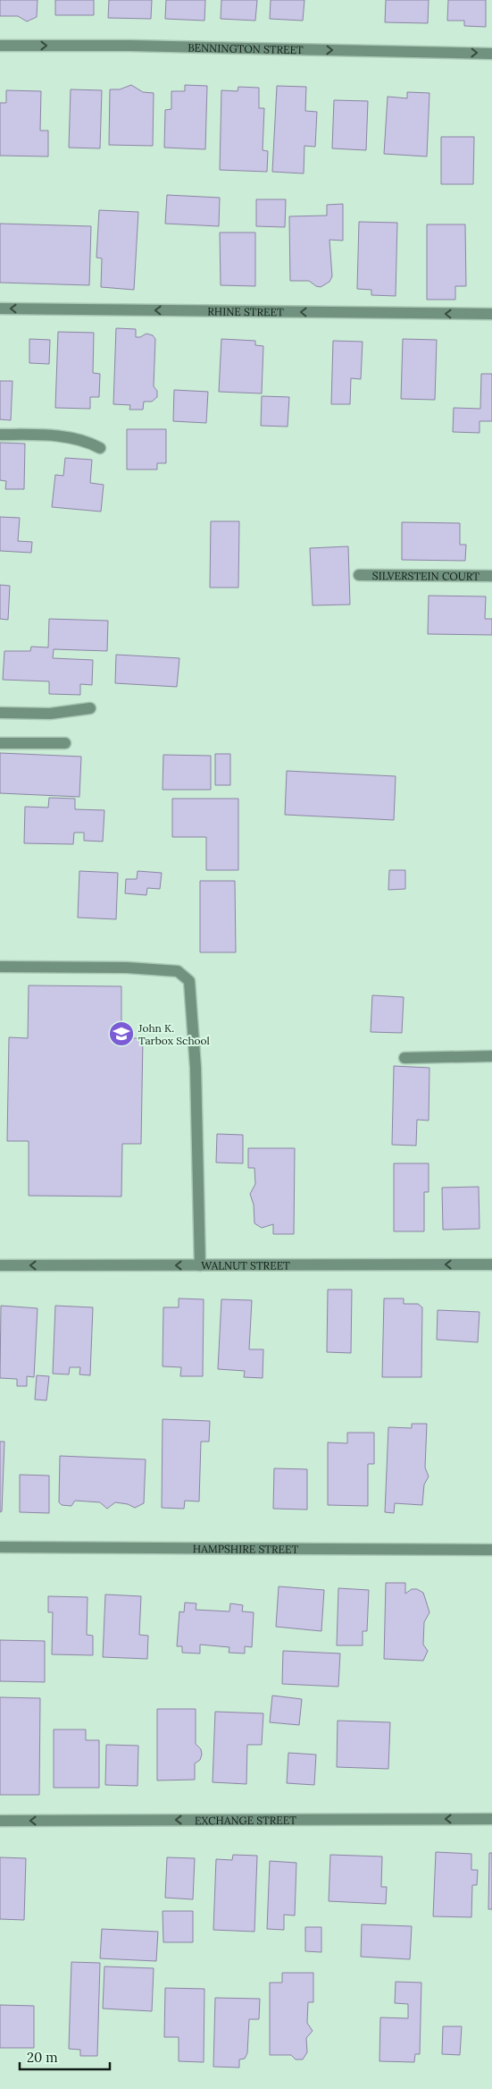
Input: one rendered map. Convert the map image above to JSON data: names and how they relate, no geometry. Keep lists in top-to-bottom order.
{
  "streets": {
    "street": [
      "BENNINGTON STREET",
      "RHINE STREET",
      "SILVERSTEIN COURT",
      "WALNUT STREET",
      "HAMPSHIRE STREET",
      "EXCHANGE STREET"
    ]
  },
  "one_way": [
    "BENNINGTON STREET",
    "RHINE STREET",
    "WALNUT STREET",
    "EXCHANGE STREET"
  ],
  "places": {
    "school or university": ["John K. Tarbox School"]
  },
  "scale_bar": "20 m"
}
